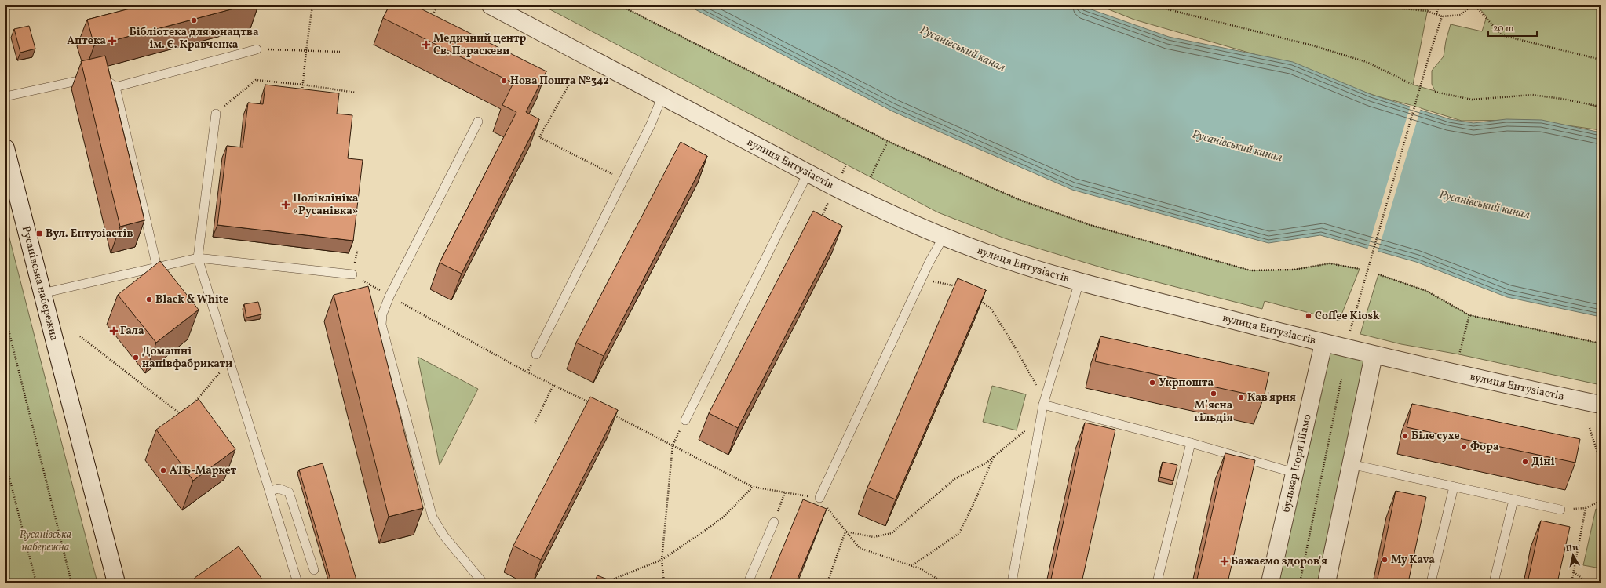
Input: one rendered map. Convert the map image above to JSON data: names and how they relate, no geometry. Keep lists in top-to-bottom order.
{
  "streets": {
    "street": ["вулиця Ентузіастів", "Русанівська набережна", "бульвар Ігоря Шамо"]
  },
  "crossings": [
    ["вулиця Ентузіастів", "бульвар Ігоря Шамо"]
  ],
  "water": ["Русанівський канал"],
  "parks": ["Русанівська набережна"],
  "places": {
    "other": [
      "Бібліотека для юнацтва ім. Є. Кравченка",
      "Нова Пошта №342",
      "Black & White",
      "Coffee Kiosk",
      "Домашні напівфабрикати",
      "Укрпошта",
      "М’ясна гільдія",
      "Кав'ярня",
      "Біле сухе",
      "Фора",
      "Діні",
      "АТБ-Маркет",
      "My Kava"
    ],
    "health": [
      "Аптека",
      "Медичний центр Св. Параскеви",
      "Поліклініка «Русанівка»",
      "Гала",
      "Бажаємо здоров'я"
    ],
    "transit": ["Вул. Ентузіастів"]
  },
  "scale_bar": "20 m",
  "north": "top"
}
